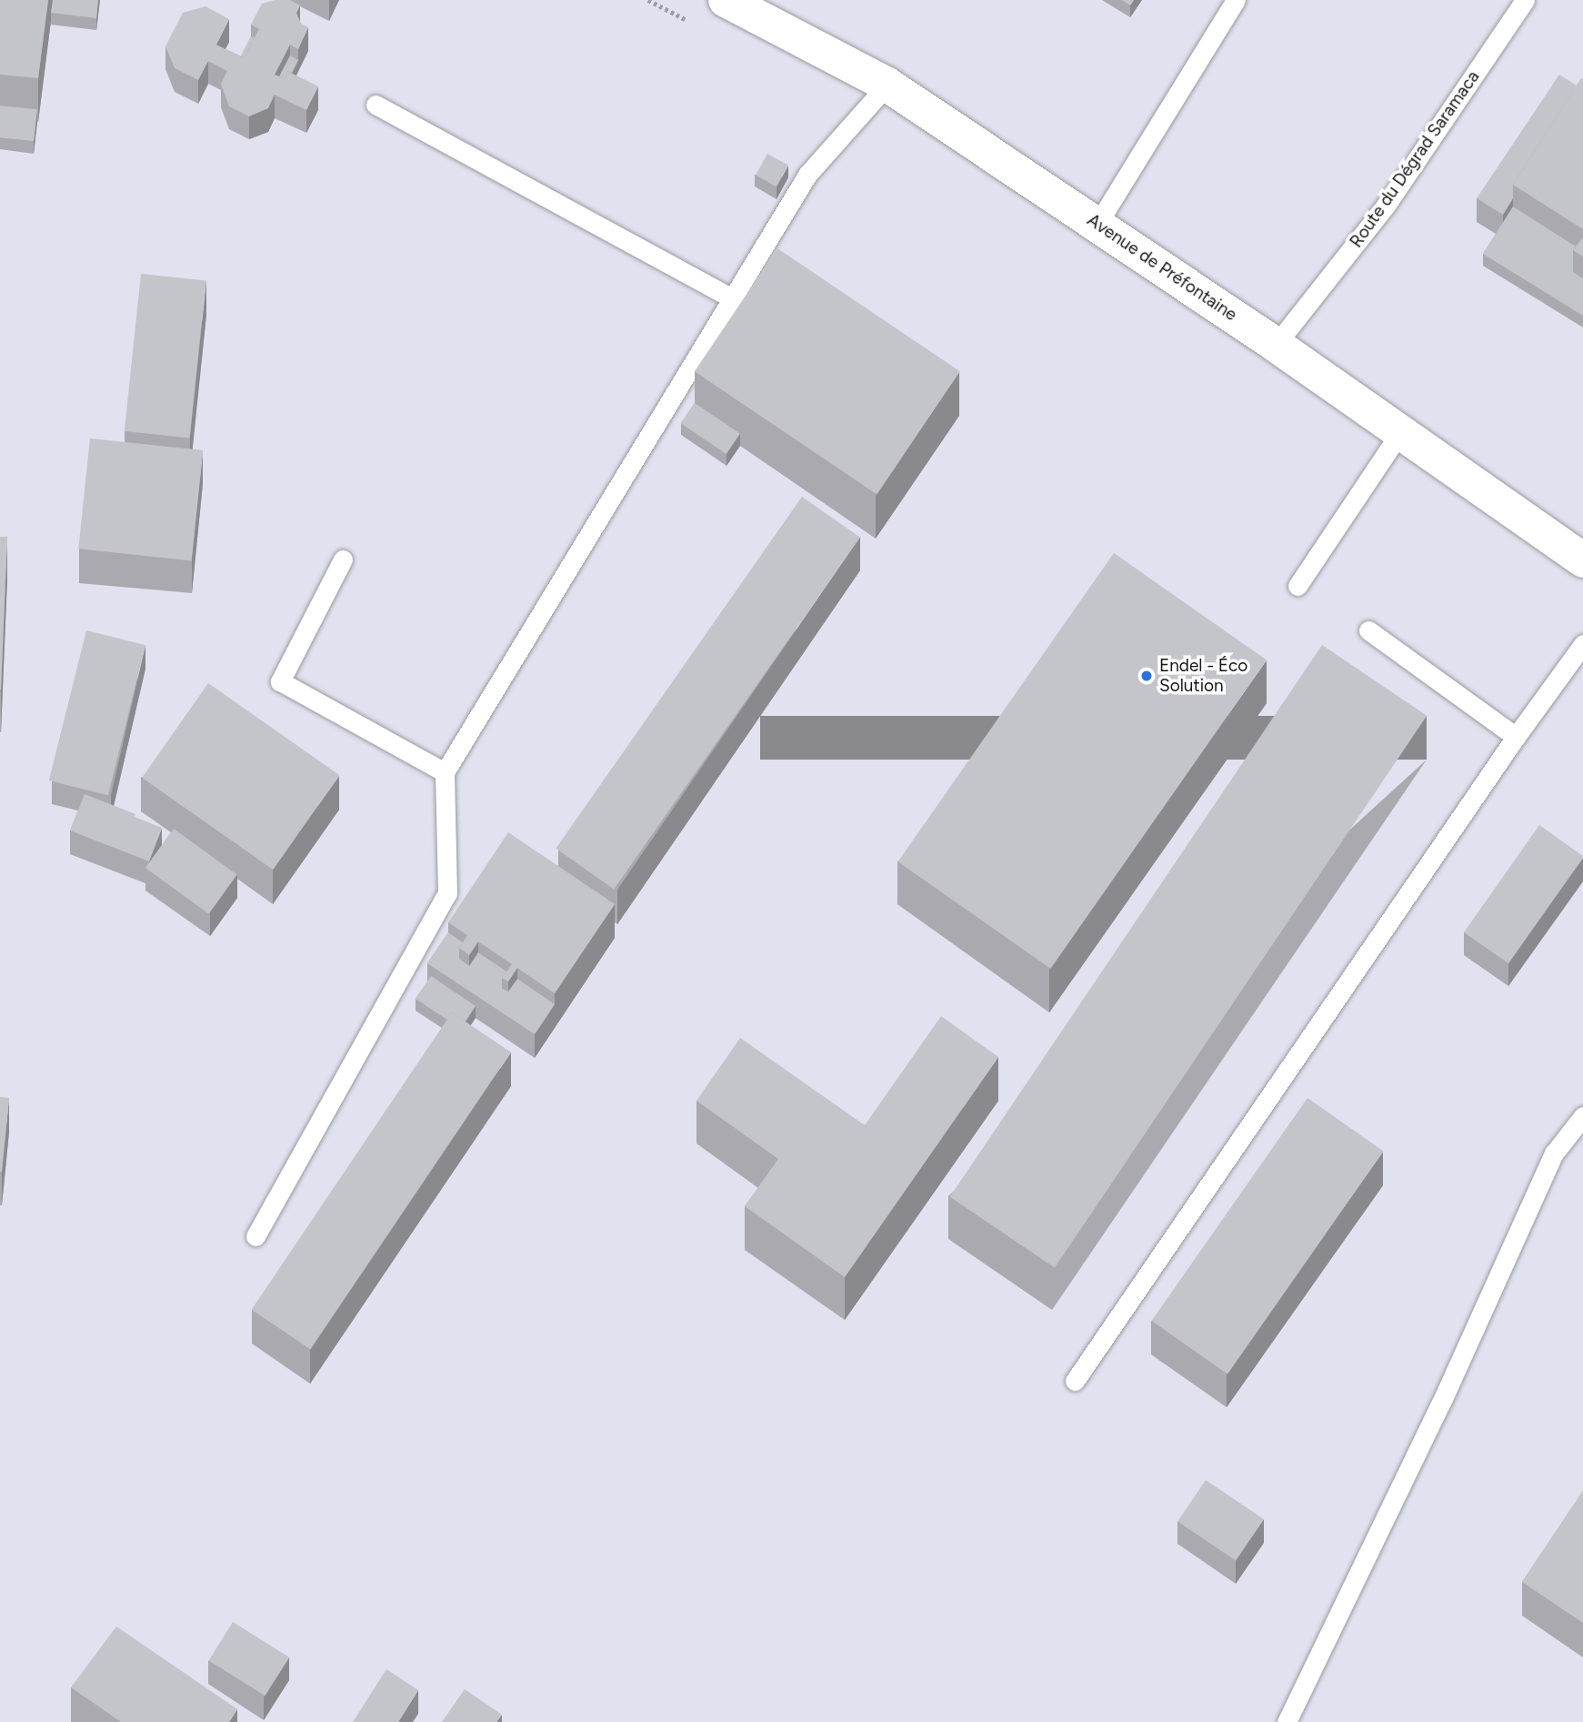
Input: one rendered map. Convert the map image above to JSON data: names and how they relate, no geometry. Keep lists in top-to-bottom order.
{
  "streets": {
    "main road": ["Avenue de Préfontaine"],
    "lane": ["Route du Dégrad Saramaca"]
  },
  "crossings": [
    ["Route du Dégrad Saramaca", "Avenue de Préfontaine"]
  ],
  "places": ["Endel - Éco Solution"]
}
